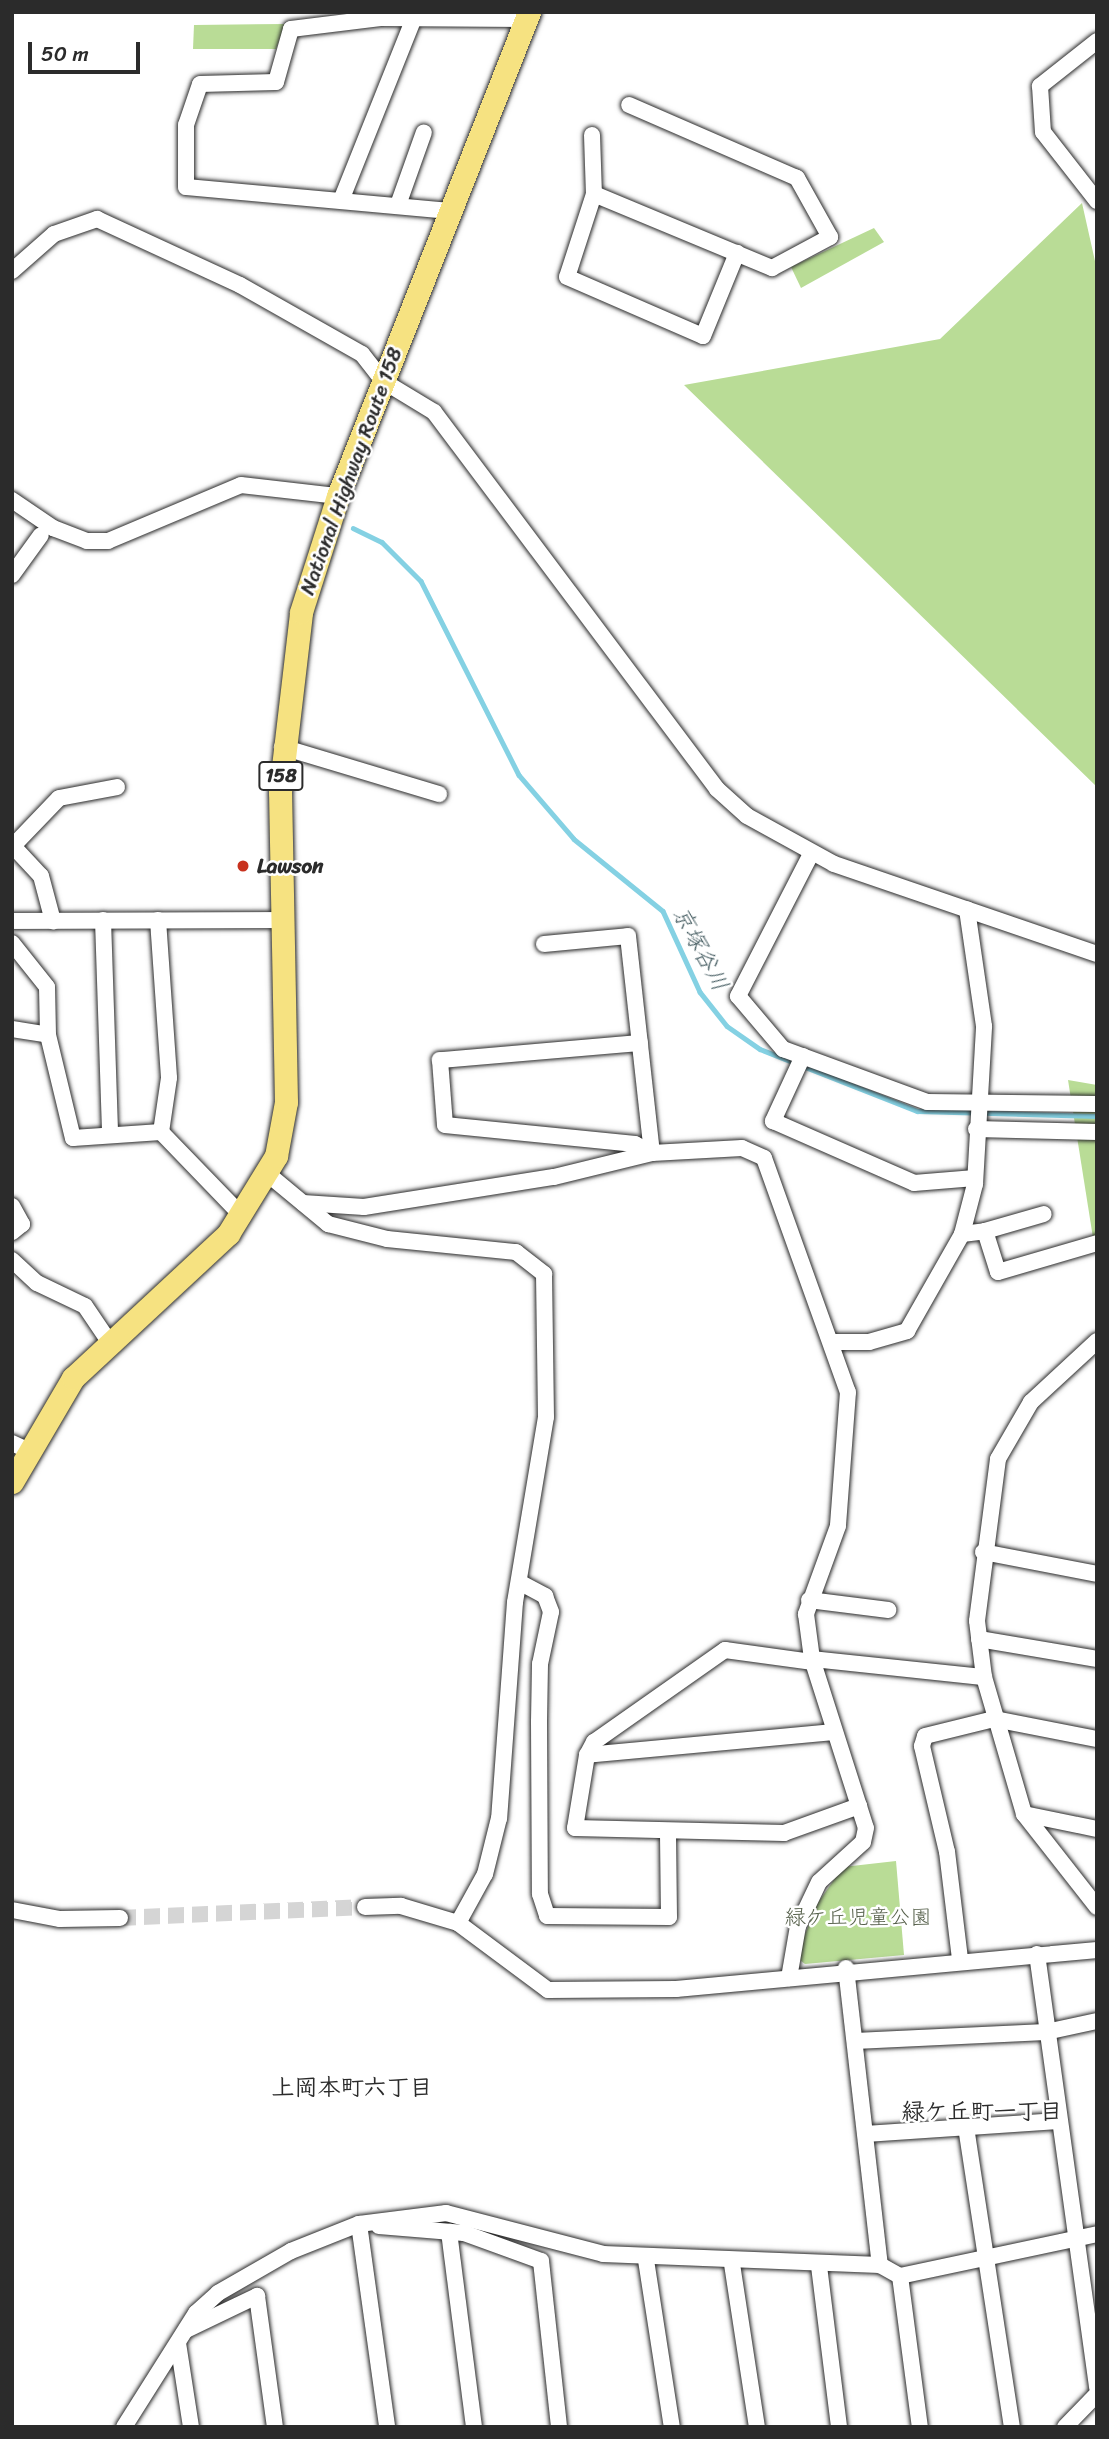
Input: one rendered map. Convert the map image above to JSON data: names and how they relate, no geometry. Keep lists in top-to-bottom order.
{
  "streets": {
    "highway": ["National Highway Route 158", "158"]
  },
  "districts": ["上岡本町六丁目", "緑ケ丘町一丁目"],
  "water": ["京塚谷川"],
  "parks": ["緑ケ丘児童公園"],
  "places": ["Lawson"],
  "scale_bar": "50 m"
}
